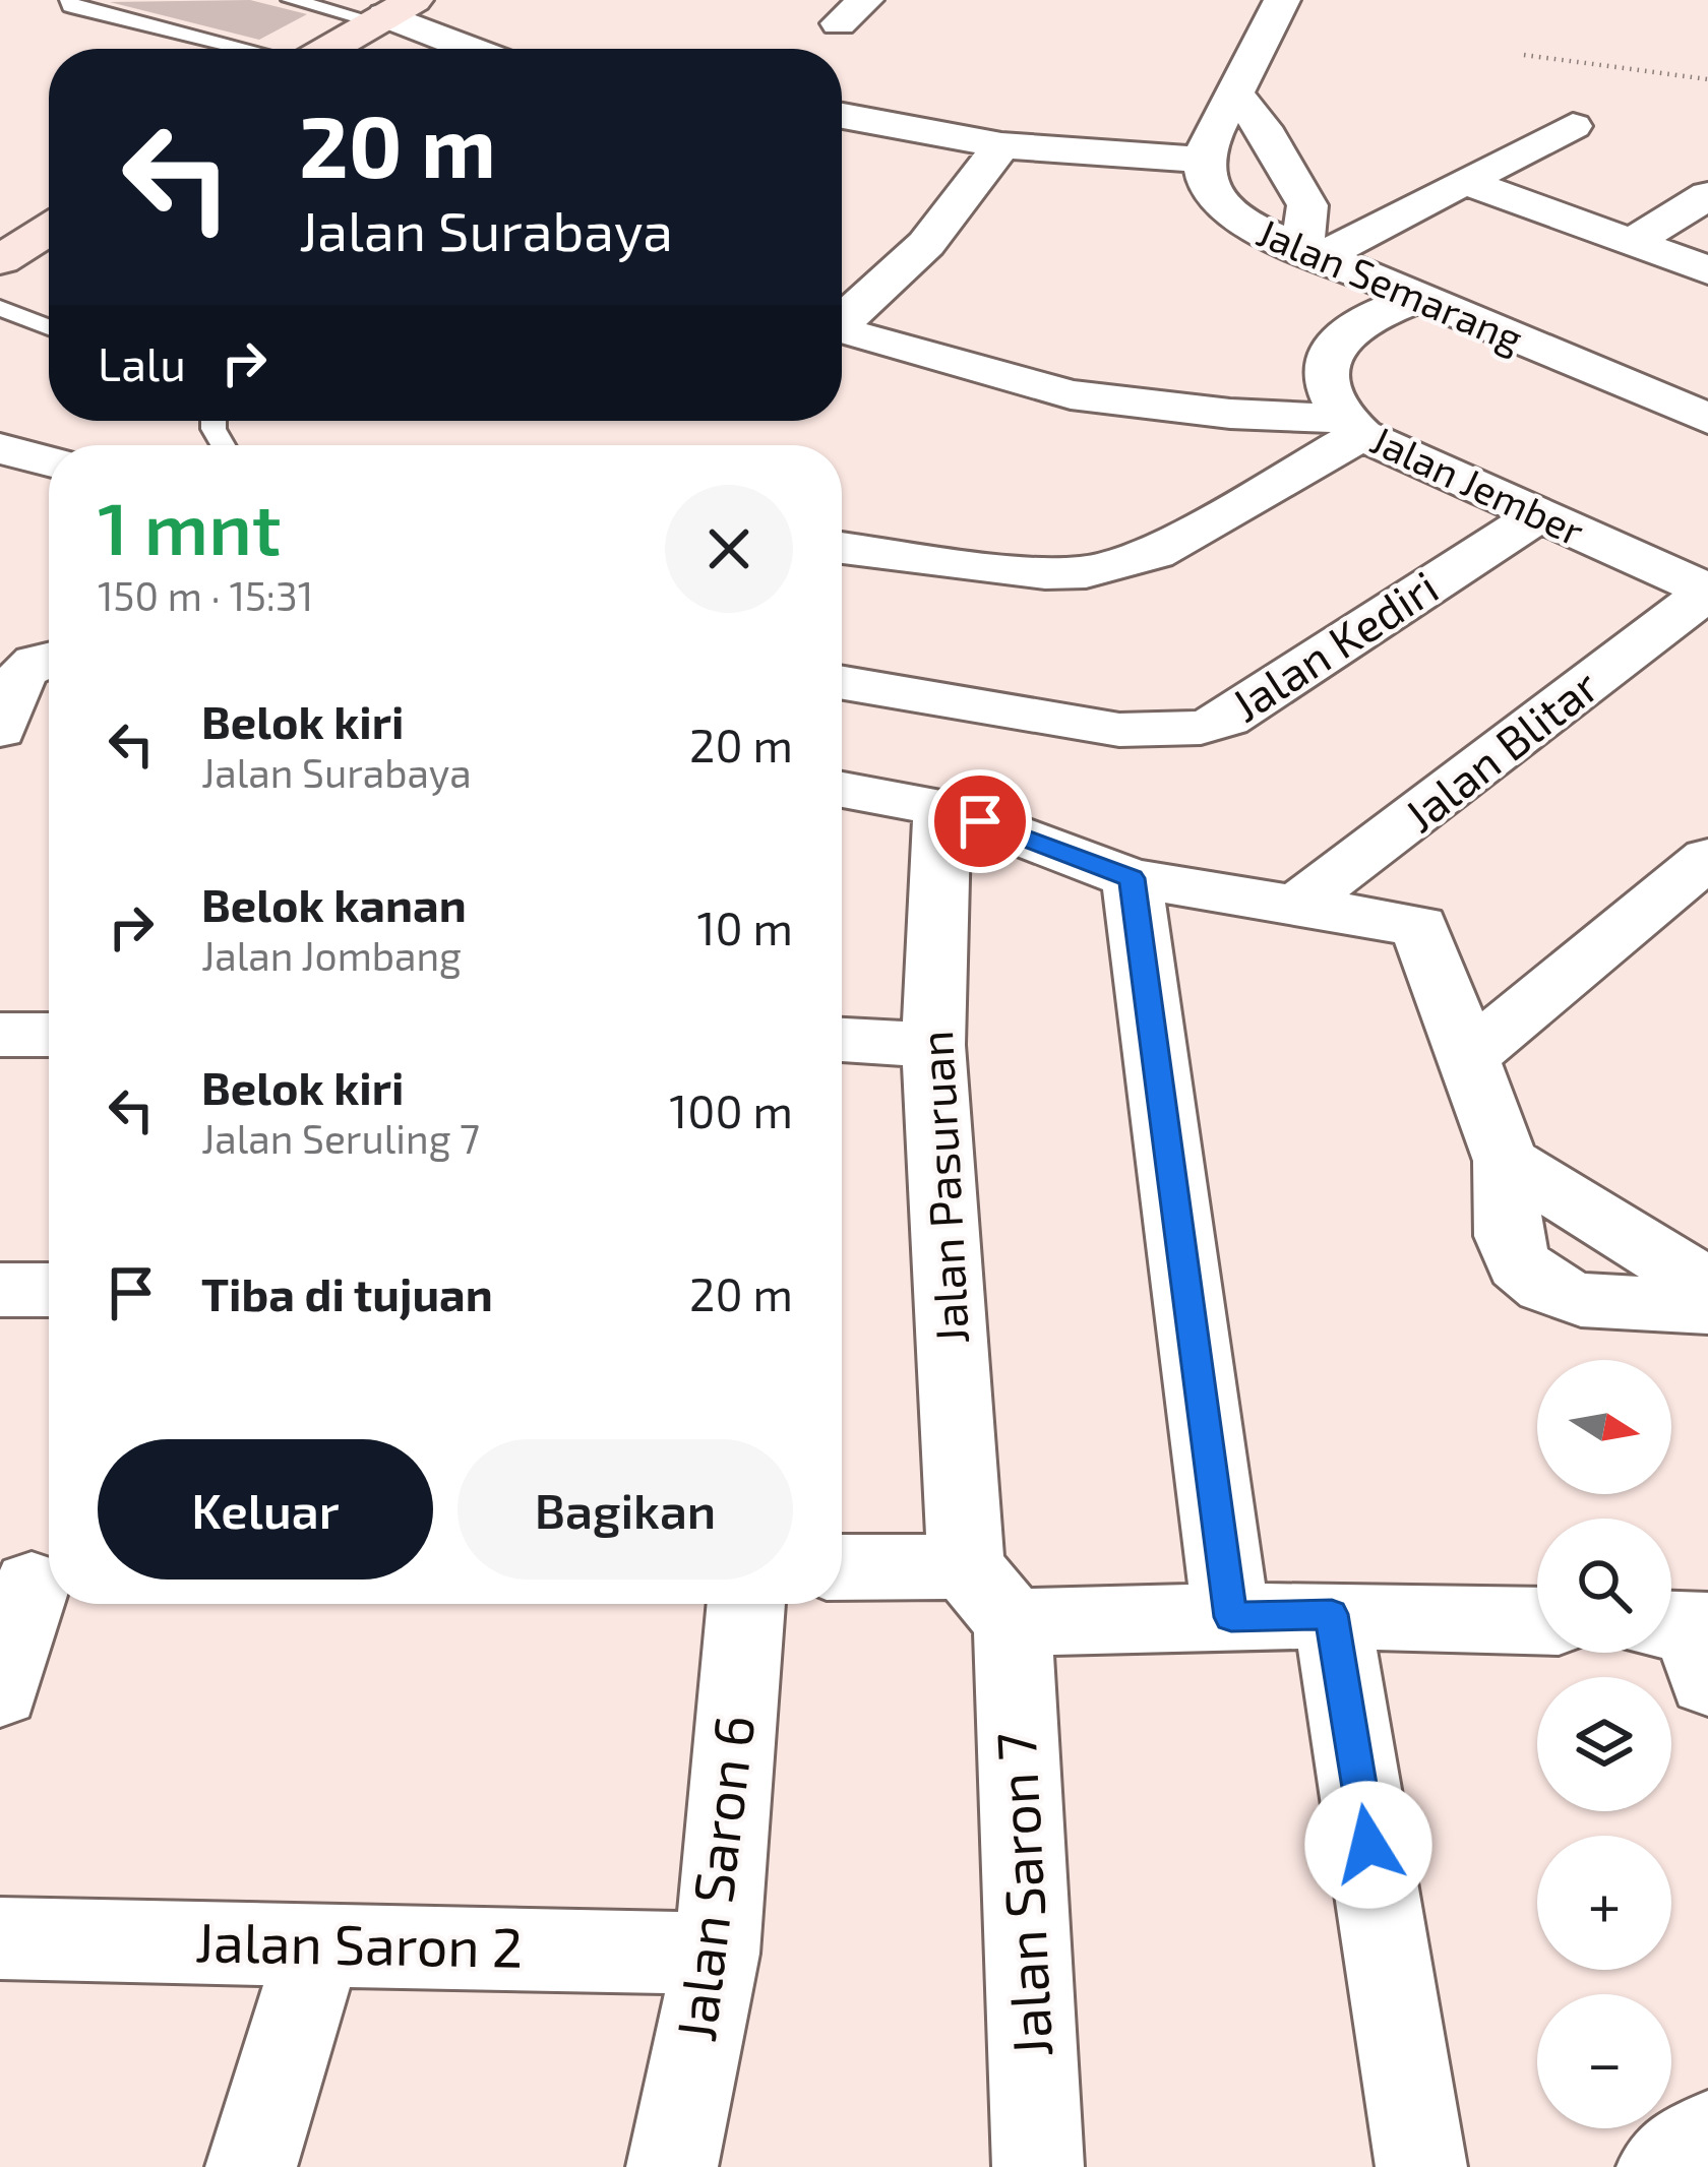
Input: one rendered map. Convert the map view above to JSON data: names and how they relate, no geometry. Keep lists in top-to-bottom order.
{
  "streets": {
    "street": [
      "Jalan Semarang",
      "Jalan Jember",
      "Jalan Kediri",
      "Jalan Blitar",
      "Jalan Pasuruan",
      "Jalan Saron 6",
      "Jalan Saron 7",
      "Jalan Saron 2"
    ]
  },
  "crossings": [
    ["Jalan Semarang", "Jalan Jember"],
    ["Jalan Jember", "Jalan Kediri"],
    ["Jalan Jember", "Jalan Blitar"],
    ["Jalan Pasuruan", "Jalan Saron 7"],
    ["Jalan Saron 6", "Jalan Saron 2"]
  ],
  "north": "right",
  "page": {
    "turn": ["20 m", "Jalan Surabaya"],
    "then": "Lalu",
    "heading": ["1 mnt", "150 m · 15:31"],
    "list": [
      {
        "name": "Belok kiri",
        "note": "Jalan Surabaya",
        "value": "20 m"
      },
      {
        "name": "Belok kanan",
        "note": "Jalan Jombang",
        "value": "10 m"
      },
      {
        "name": "Belok kiri",
        "note": "Jalan Seruling 7",
        "value": "100 m"
      },
      {
        "name": "Tiba di tujuan",
        "value": "20 m"
      }
    ],
    "map_buttons": ["+", "−"],
    "buttons": ["Keluar", "Bagikan"]
  }
}
